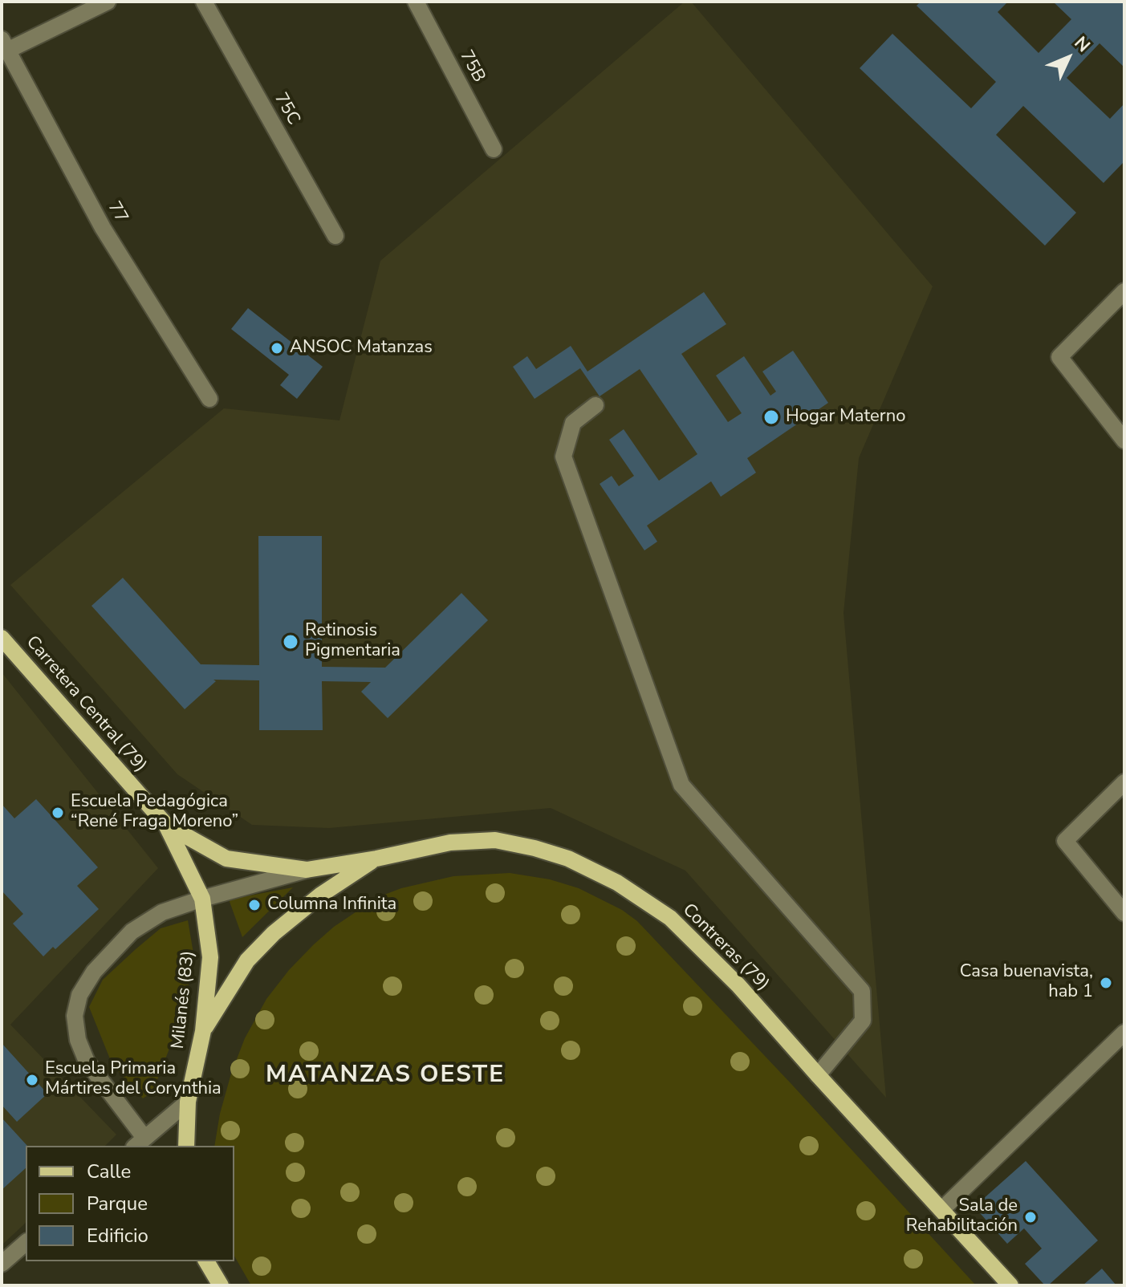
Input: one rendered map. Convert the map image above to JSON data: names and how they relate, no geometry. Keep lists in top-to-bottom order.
{
  "streets": {
    "main road": ["Carretera Central (79)", "Contreras (79)", "Milanés (83)"],
    "street": ["75B", "75C", "77"]
  },
  "crossings": [
    ["Carretera Central (79)", "Contreras (79)"],
    ["Carretera Central (79)", "Milanés (83)"],
    ["Contreras (79)", "Milanés (83)"]
  ],
  "districts": ["MATANZAS OESTE"],
  "places": [
    "ANSOC Matanzas",
    "Hogar Materno",
    "Retinosis Pigmentaria",
    "Escuela Pedagógica “René Fraga Moreno”",
    "Columna Infinita",
    "Casa buenavista, hab 1",
    "Escuela Primaria Mártires del Corynthia",
    "Sala de Rehabilitación"
  ],
  "legend": ["Calle", "Parque", "Edificio"],
  "north": "top right"
}
